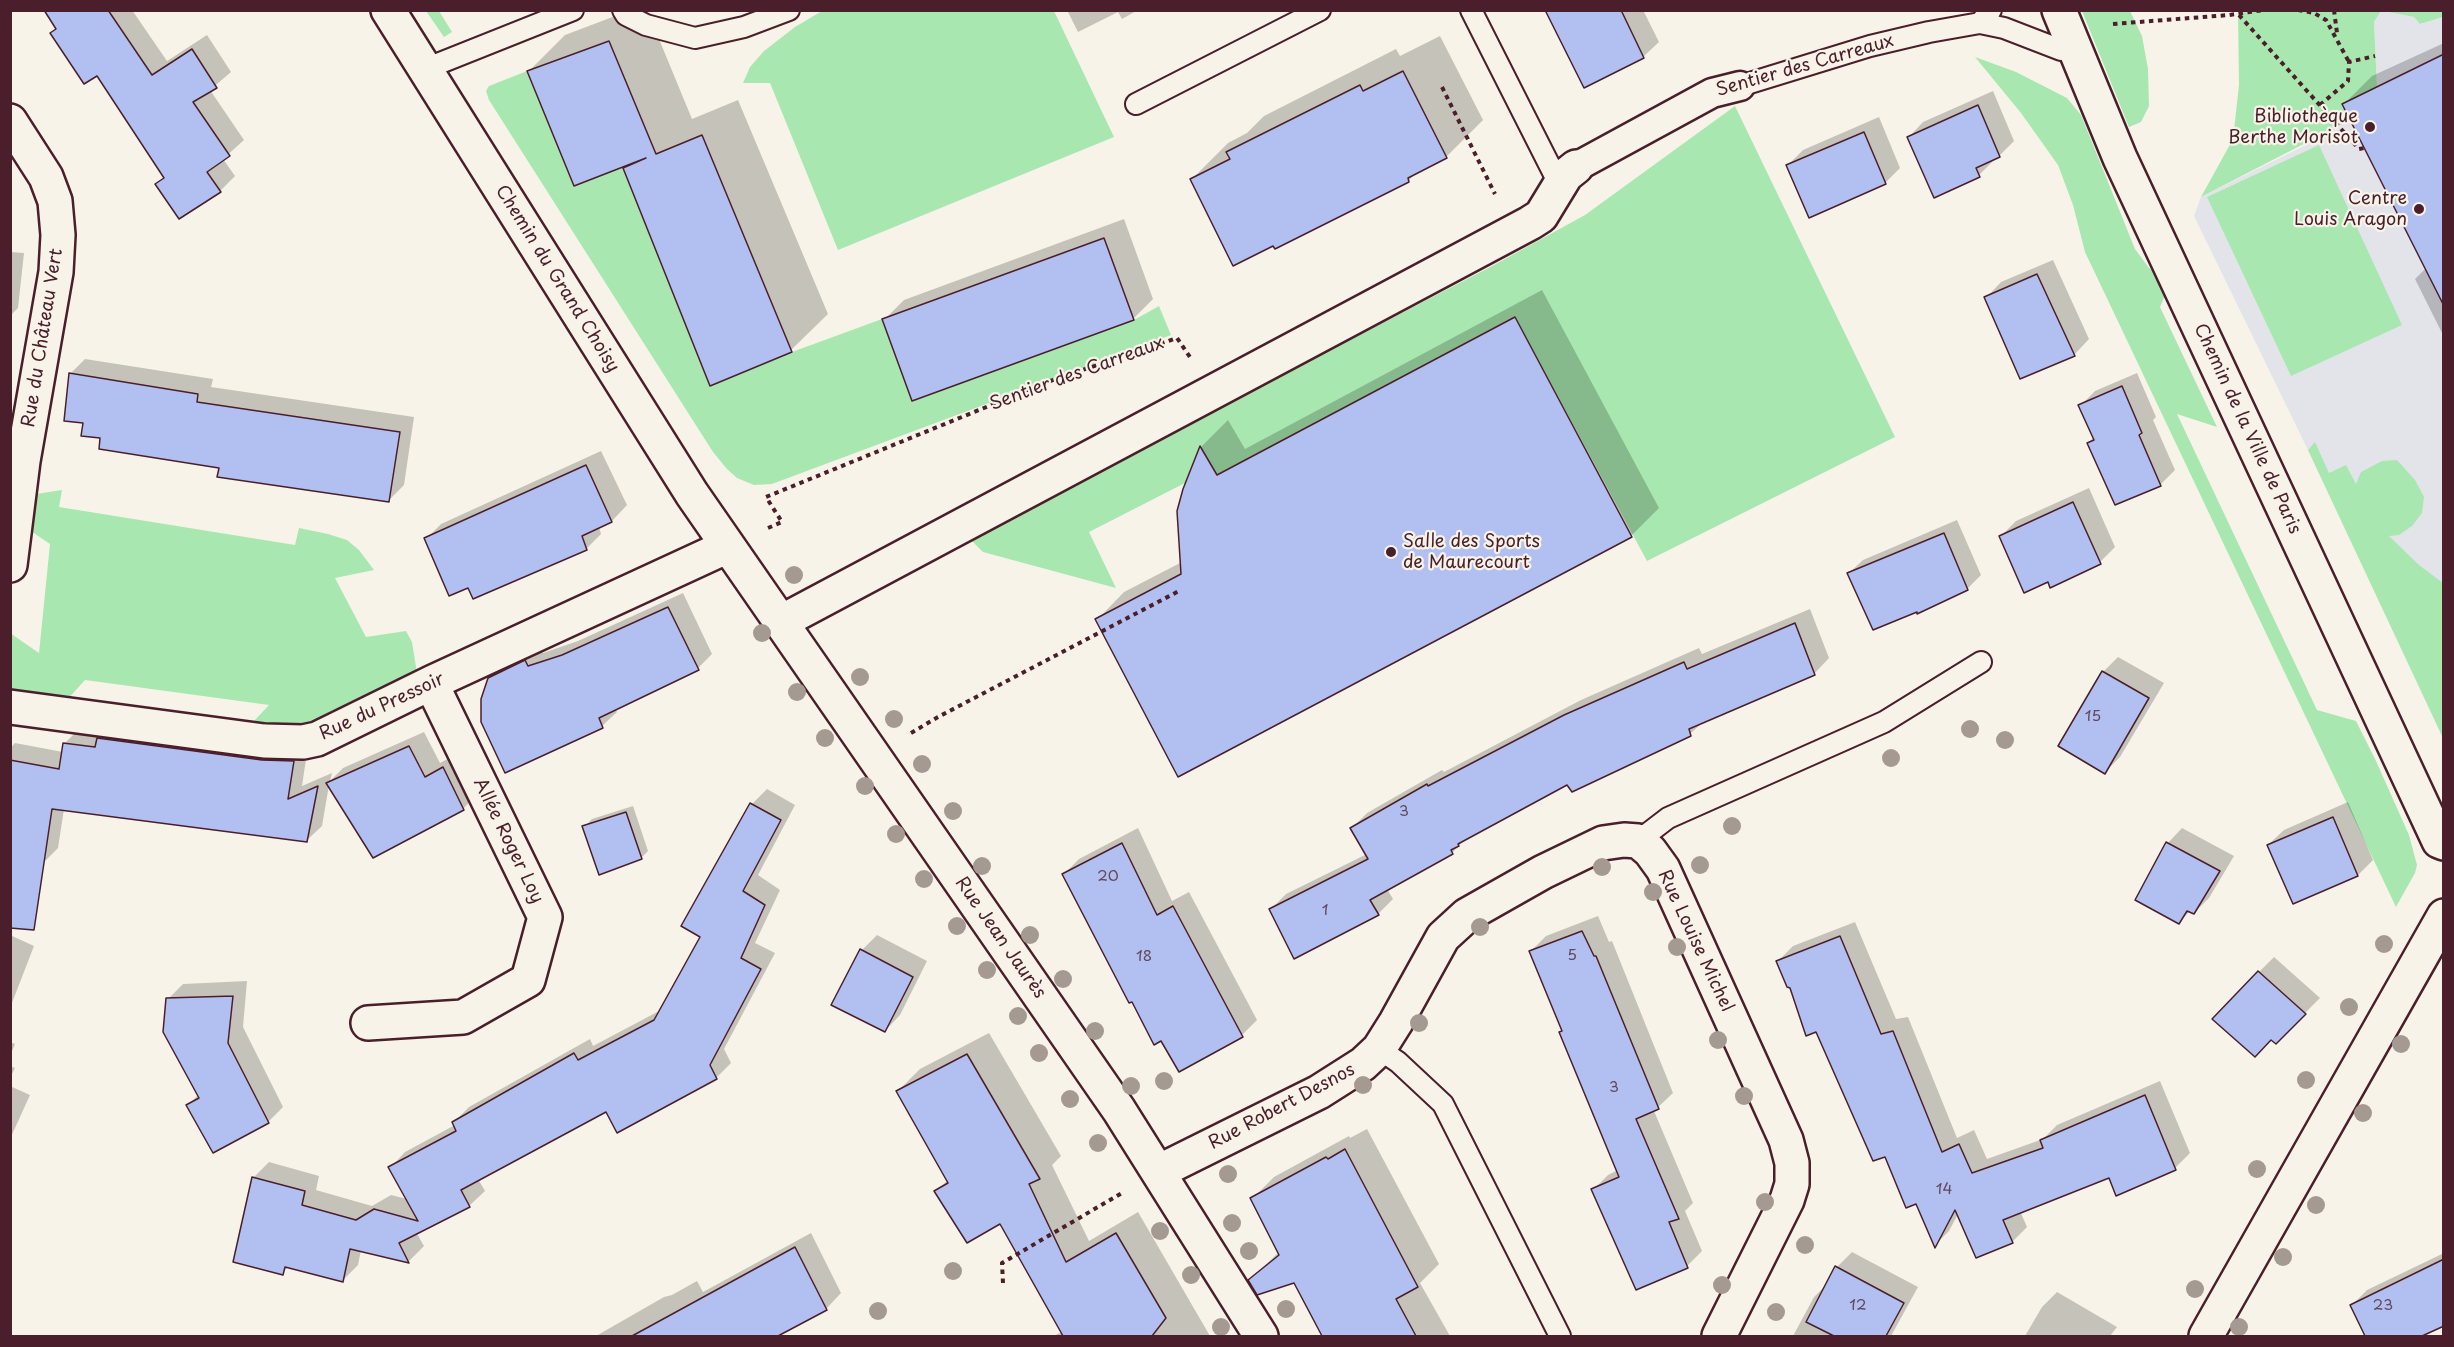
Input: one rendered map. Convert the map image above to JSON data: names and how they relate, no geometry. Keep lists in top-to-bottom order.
{
  "streets": {
    "street": [
      "Sentier des Carreaux",
      "Chemin du Grand Choisy",
      "Rue du Château Vert",
      "Chemin de la Ville de Paris",
      "Rue du Pressoir",
      "Allée Roger Loy",
      "Rue Jean Jaurès",
      "Rue Louise Michel",
      "Rue Robert Desnos"
    ]
  },
  "crossings": [
    ["Sentier des Carreaux", "Chemin du Grand Choisy"],
    ["Sentier des Carreaux", "Rue du Pressoir"],
    ["Sentier des Carreaux", "Rue Jean Jaurès"],
    ["Chemin du Grand Choisy", "Rue du Pressoir"],
    ["Chemin du Grand Choisy", "Rue Jean Jaurès"],
    ["Rue du Pressoir", "Allée Roger Loy"],
    ["Rue du Pressoir", "Rue Jean Jaurès"],
    ["Rue Jean Jaurès", "Rue Robert Desnos"],
    ["Rue Louise Michel", "Rue Robert Desnos"]
  ],
  "places": ["Bibliothèque Berthe Morisot", "Centre Louis Aragon", "Salle des Sports de Maurecourt"],
  "house_numbers": [
    "15",
    "3",
    "20",
    "1",
    "5",
    "18",
    "3",
    "14",
    "12",
    "23"
  ]
}
